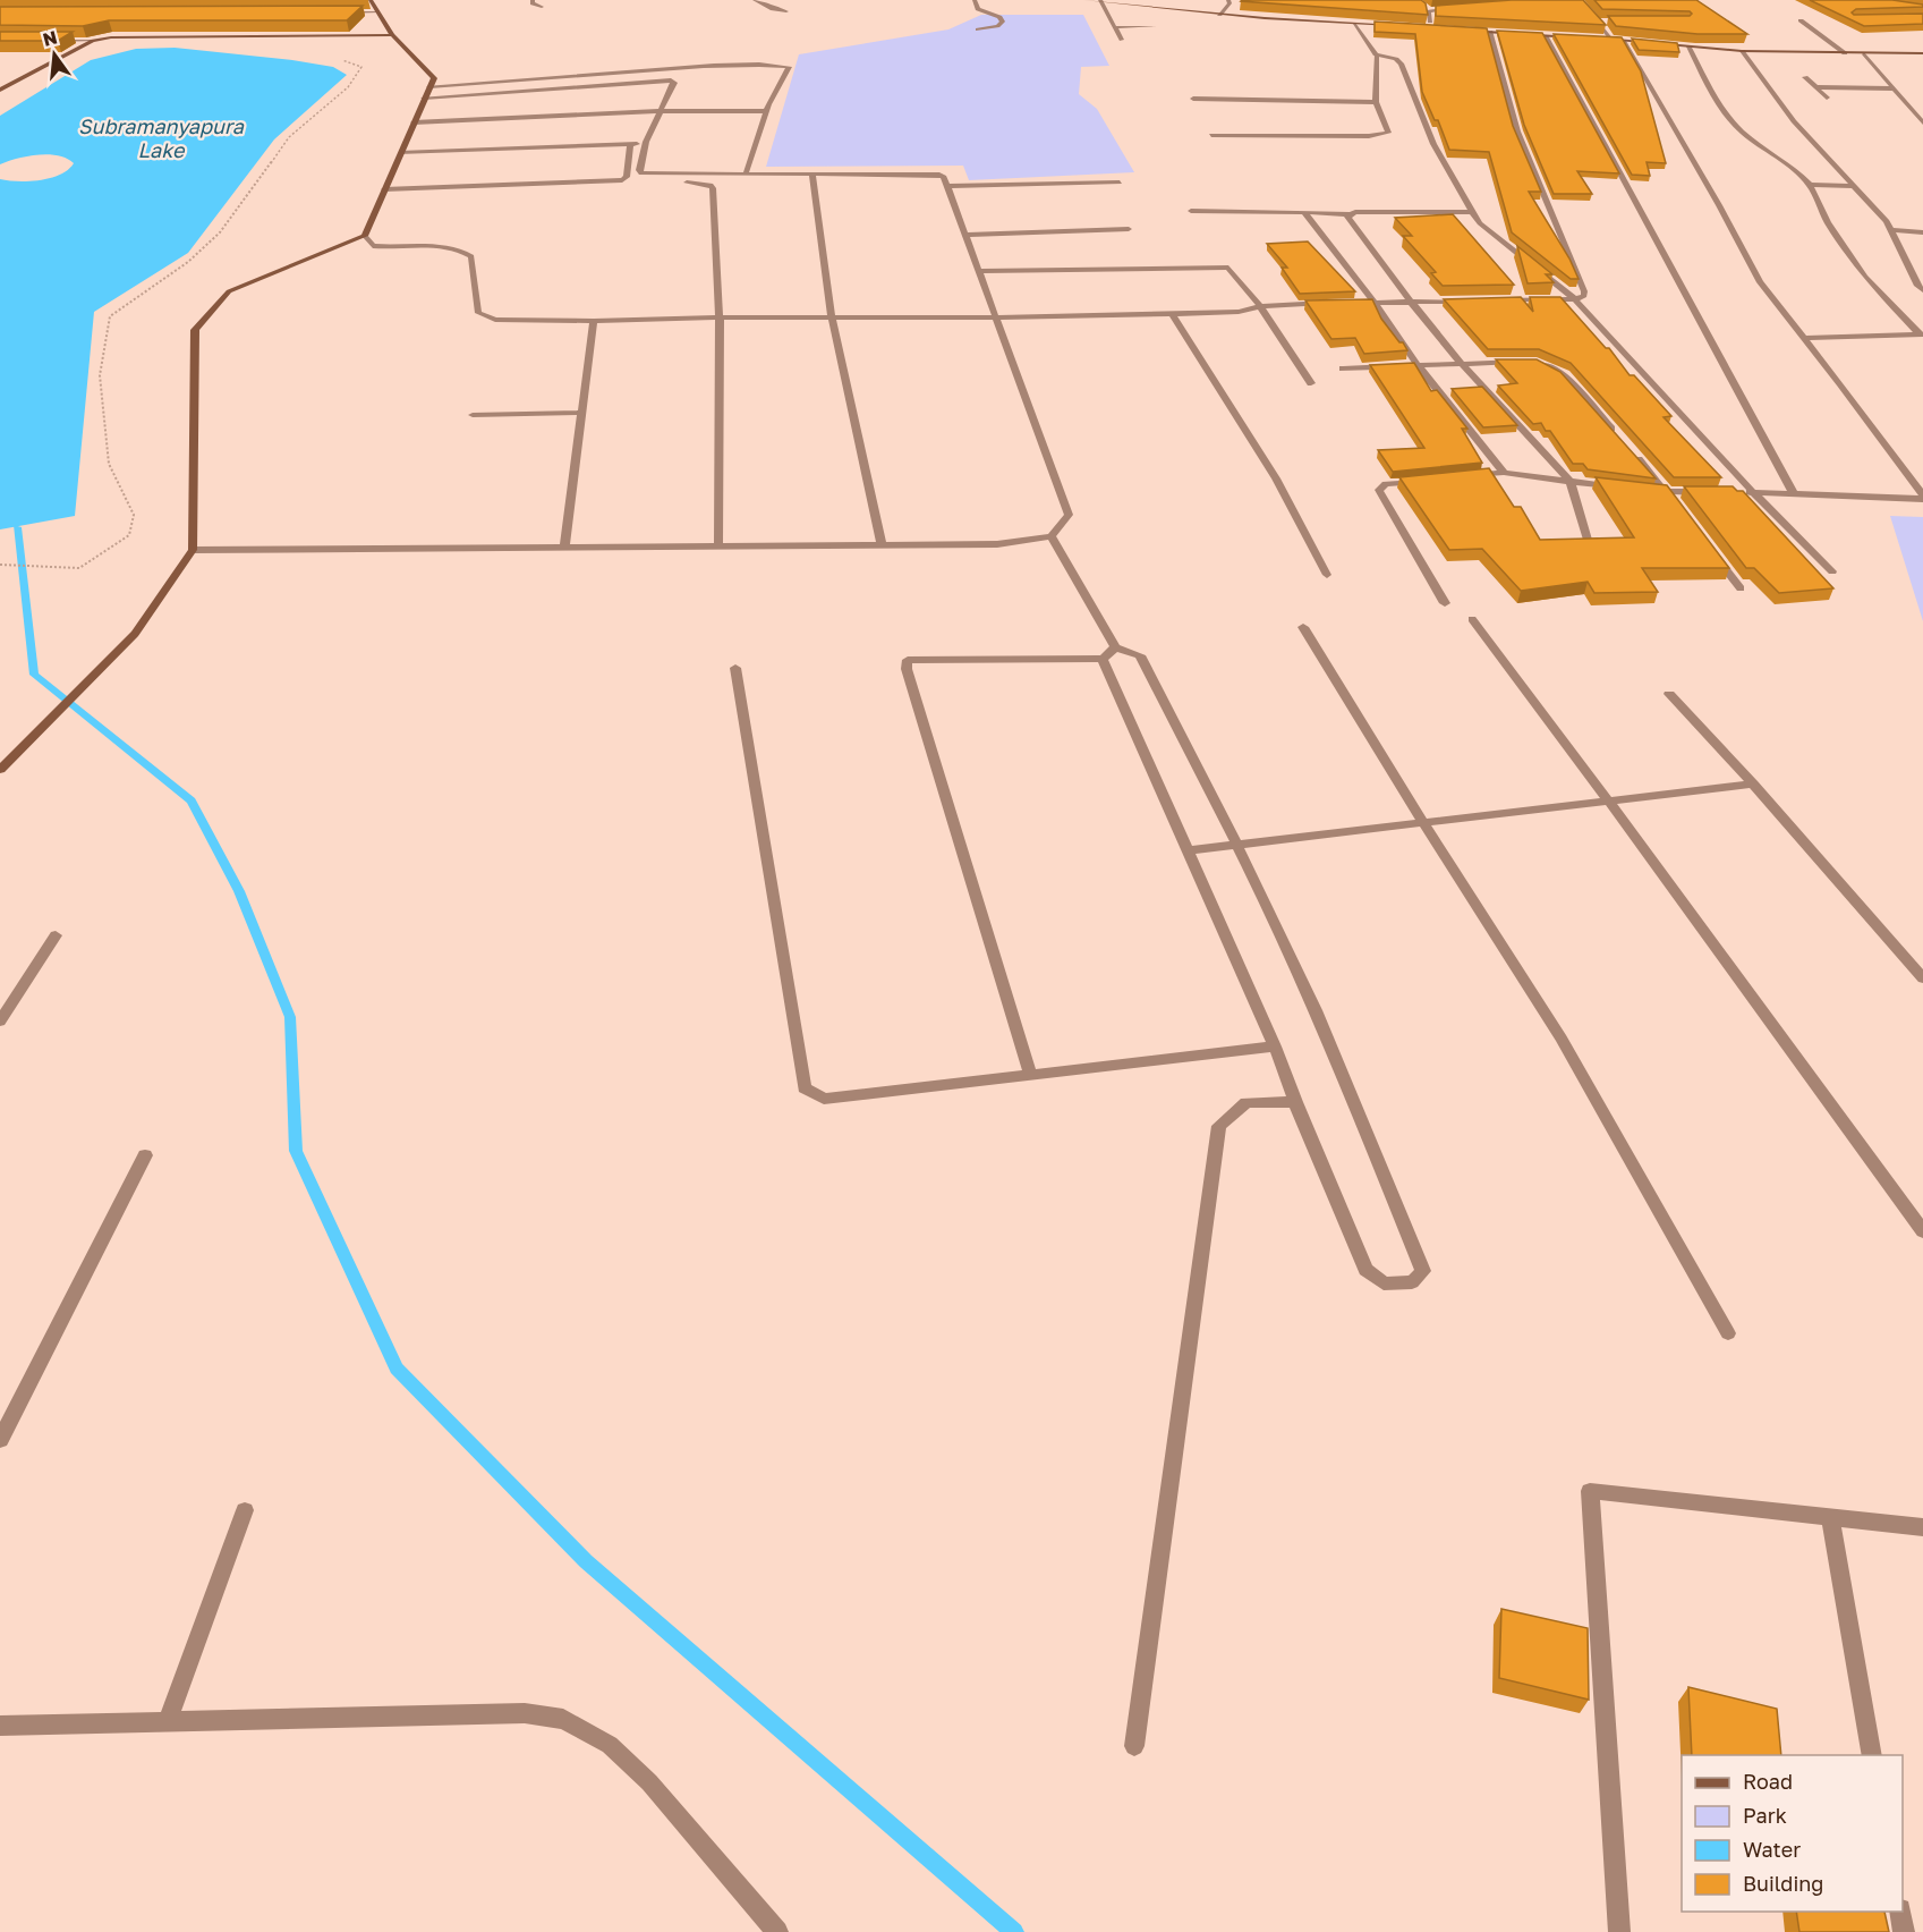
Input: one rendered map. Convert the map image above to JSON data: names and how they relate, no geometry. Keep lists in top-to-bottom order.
{
  "water": ["Subramanyapura Lake"],
  "legend": [
    "Road",
    "Park",
    "Water",
    "Building"
  ],
  "north": "top"
}
